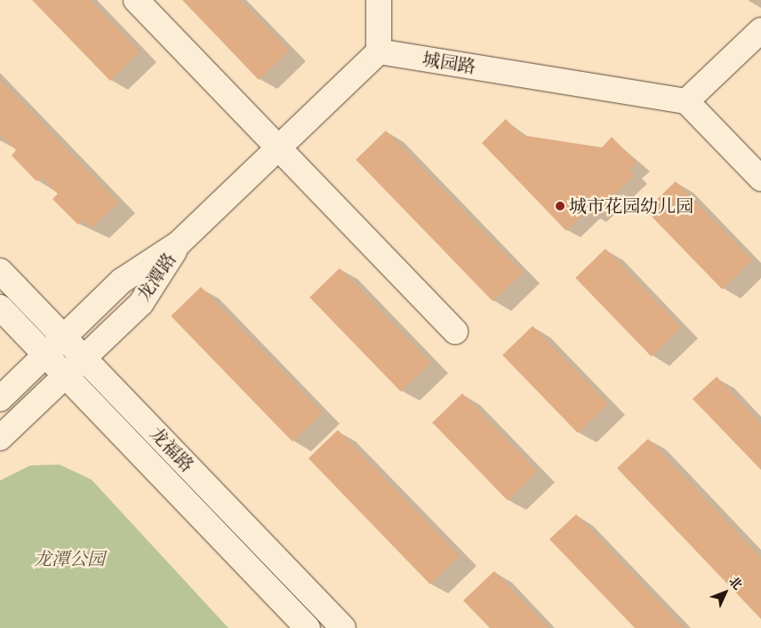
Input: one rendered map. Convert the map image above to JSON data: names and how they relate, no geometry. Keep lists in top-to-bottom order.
{
  "streets": {
    "street": ["城园路", "龙潭路", "龙福路"]
  },
  "crossings": [
    ["龙潭路", "龙福路"]
  ],
  "parks": ["龙潭公园"],
  "places": ["城市花园幼儿园"],
  "north": "top right"
}
